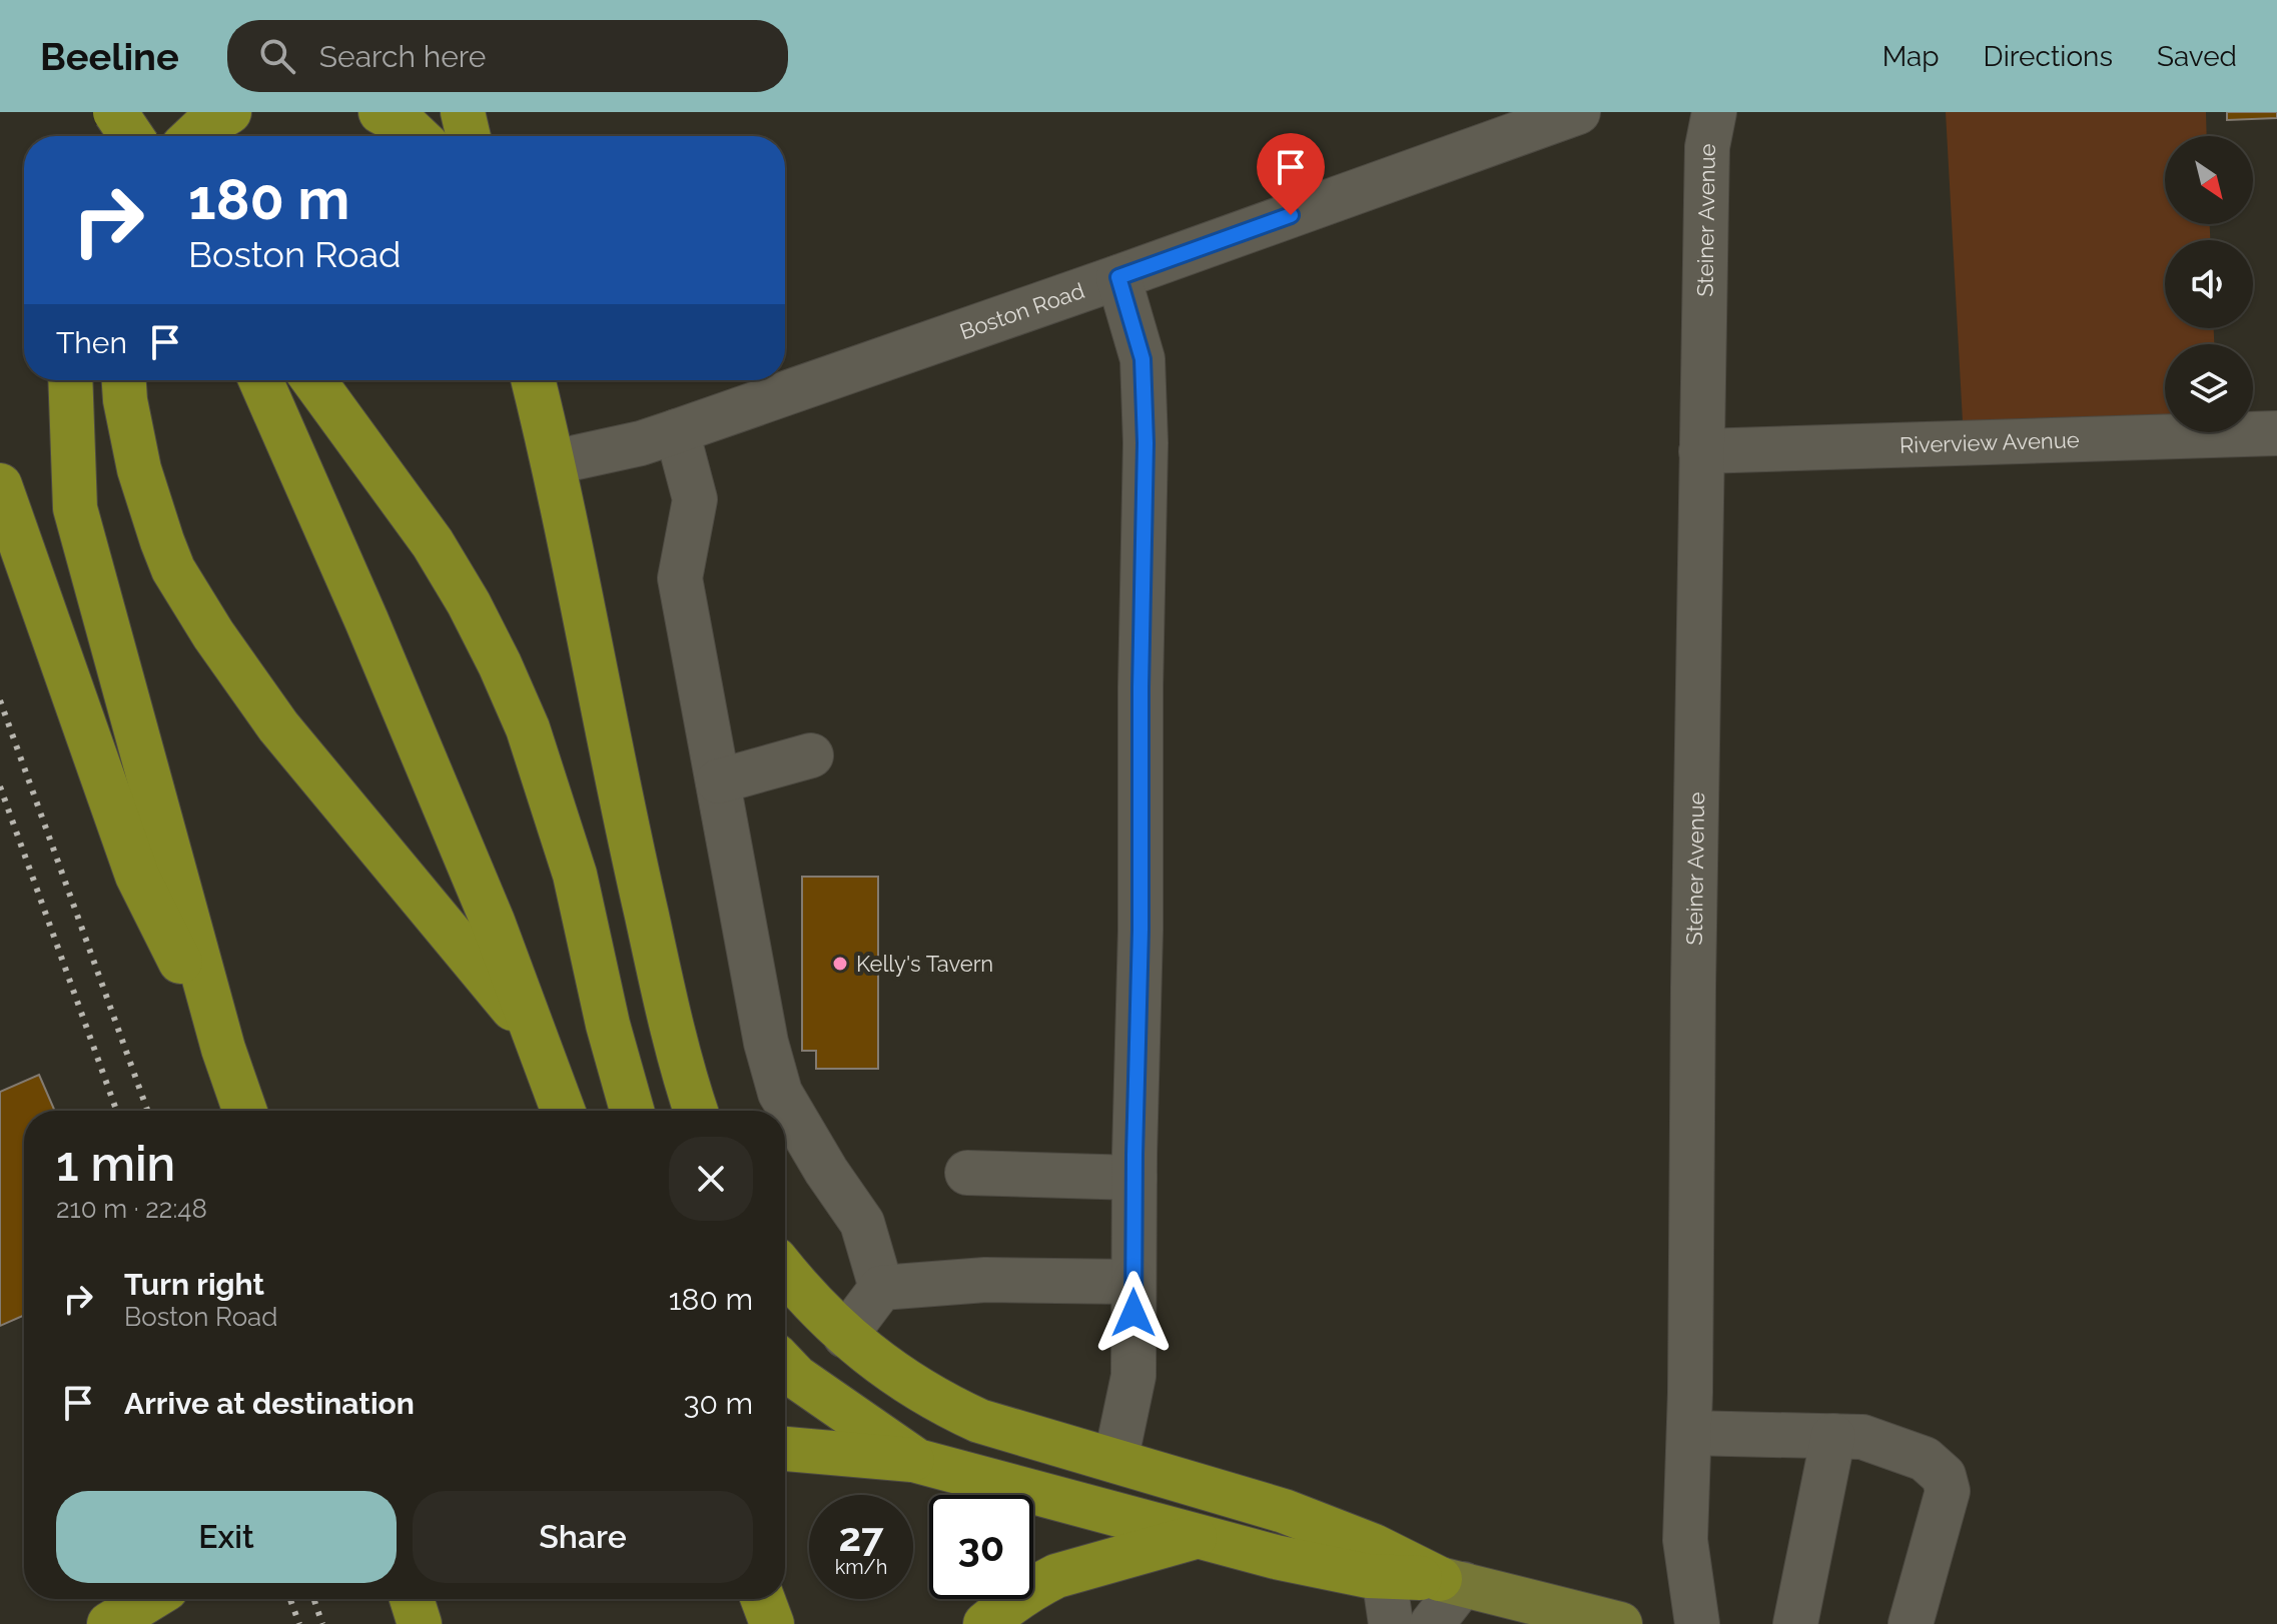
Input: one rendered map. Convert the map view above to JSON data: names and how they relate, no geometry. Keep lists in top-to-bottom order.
{
  "streets": {
    "street": ["Steiner Avenue", "Boston Road", "Riverview Avenue"]
  },
  "crossings": [
    ["Steiner Avenue", "Riverview Avenue"]
  ],
  "places": ["Kelly's Tavern"],
  "north": "bottom right",
  "page": {
    "header": "Beeline",
    "search": "Search here",
    "nav": ["Map", "Directions", "Saved"],
    "turn": ["180 m", "Boston Road"],
    "then": "Then",
    "heading": ["1 min", "210 m · 22:48"],
    "list": [
      {
        "name": "Turn right",
        "note": "Boston Road",
        "value": "180 m"
      },
      {
        "name": "Arrive at destination",
        "value": "30 m"
      }
    ],
    "buttons": ["Exit", "Share"],
    "speed": "27 km/h",
    "limit": "30"
  }
}
